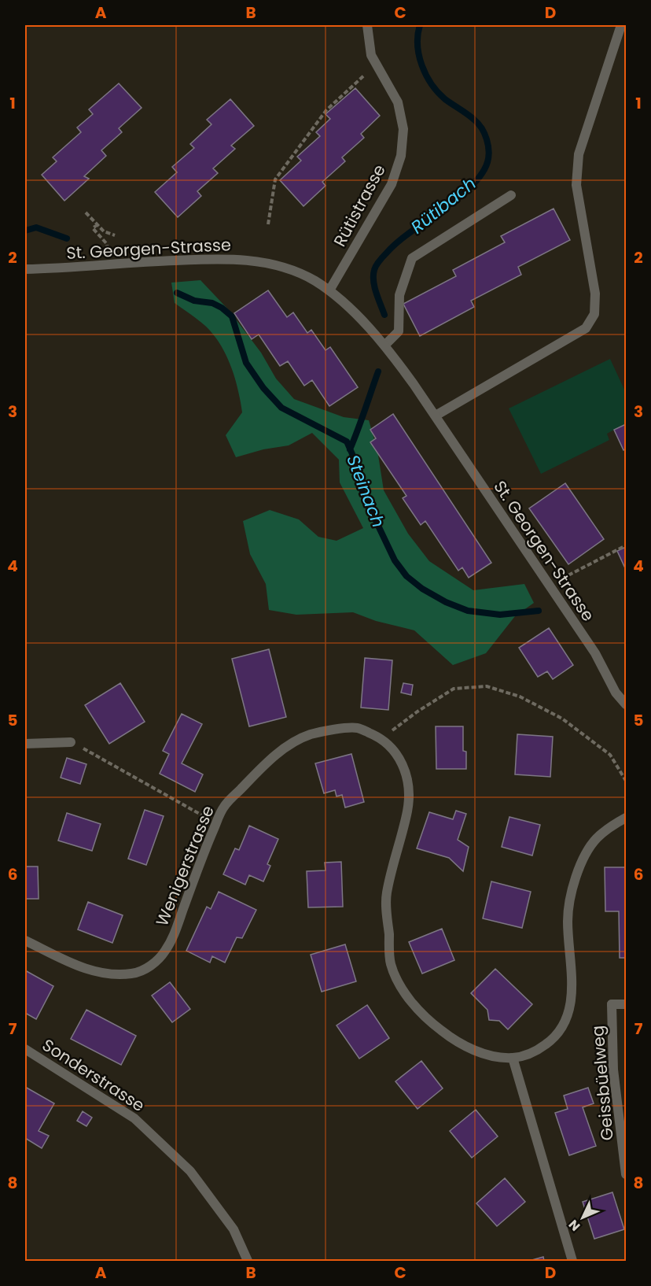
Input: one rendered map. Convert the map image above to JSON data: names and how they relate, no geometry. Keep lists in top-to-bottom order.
{
  "streets": {
    "street": [
      "Rütistrasse",
      "St. Georgen-Strasse",
      "Wenigerstrasse",
      "Sonderstrasse",
      "Geissbüelweg"
    ]
  },
  "crossings": [
    ["Rütistrasse", "St. Georgen-Strasse"]
  ],
  "water": ["Rütibach", "Steinach"],
  "north": "bottom left",
  "grid": {
    "columns": [
      "A",
      "B",
      "C",
      "D"
    ],
    "rows": [
      "1",
      "2",
      "3",
      "4",
      "5",
      "6",
      "7",
      "8"
    ]
  }
}
